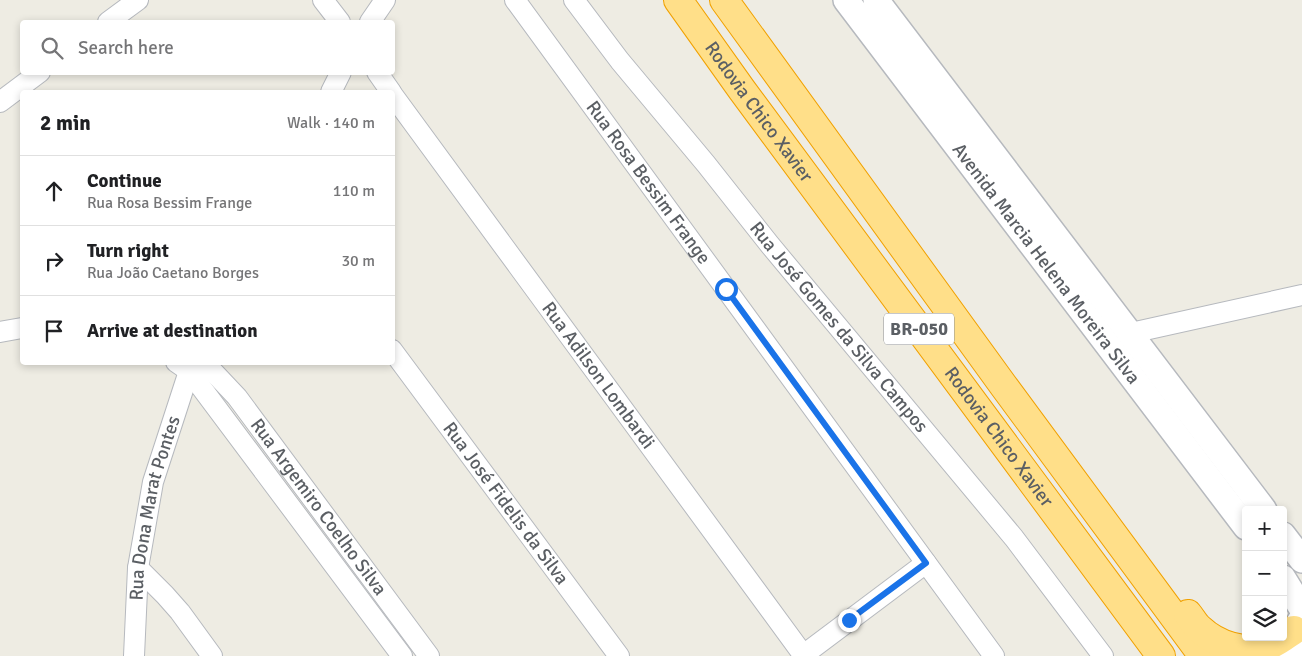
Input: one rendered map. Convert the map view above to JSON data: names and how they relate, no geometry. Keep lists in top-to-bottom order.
{
  "streets": {
    "highway": ["Rodovia Chico Xavier", "BR-050"],
    "street": [
      "Rua Rosa Bessim Frange",
      "Avenida Marcia Helena Moreira Silva",
      "Rua José Gomes da Silva Campos",
      "Rua Adilson Lombardi",
      "Rua José Fidelis da Silva",
      "Rua Argemiro Coelho Silva",
      "Rua Dona Marat Pontes"
    ]
  },
  "crossings": [
    ["Rua Argemiro Coelho Silva", "Rua Dona Marat Pontes"]
  ],
  "page": {
    "search": "Search here",
    "heading": ["2 min", "Walk · 140 m"],
    "list": [
      ["Continue", "Rua Rosa Bessim Frange", "110 m"],
      ["Turn right", "Rua João Caetano Borges", "30 m"],
      "Arrive at destination"
    ],
    "map_buttons": ["+", "−"]
  }
}
